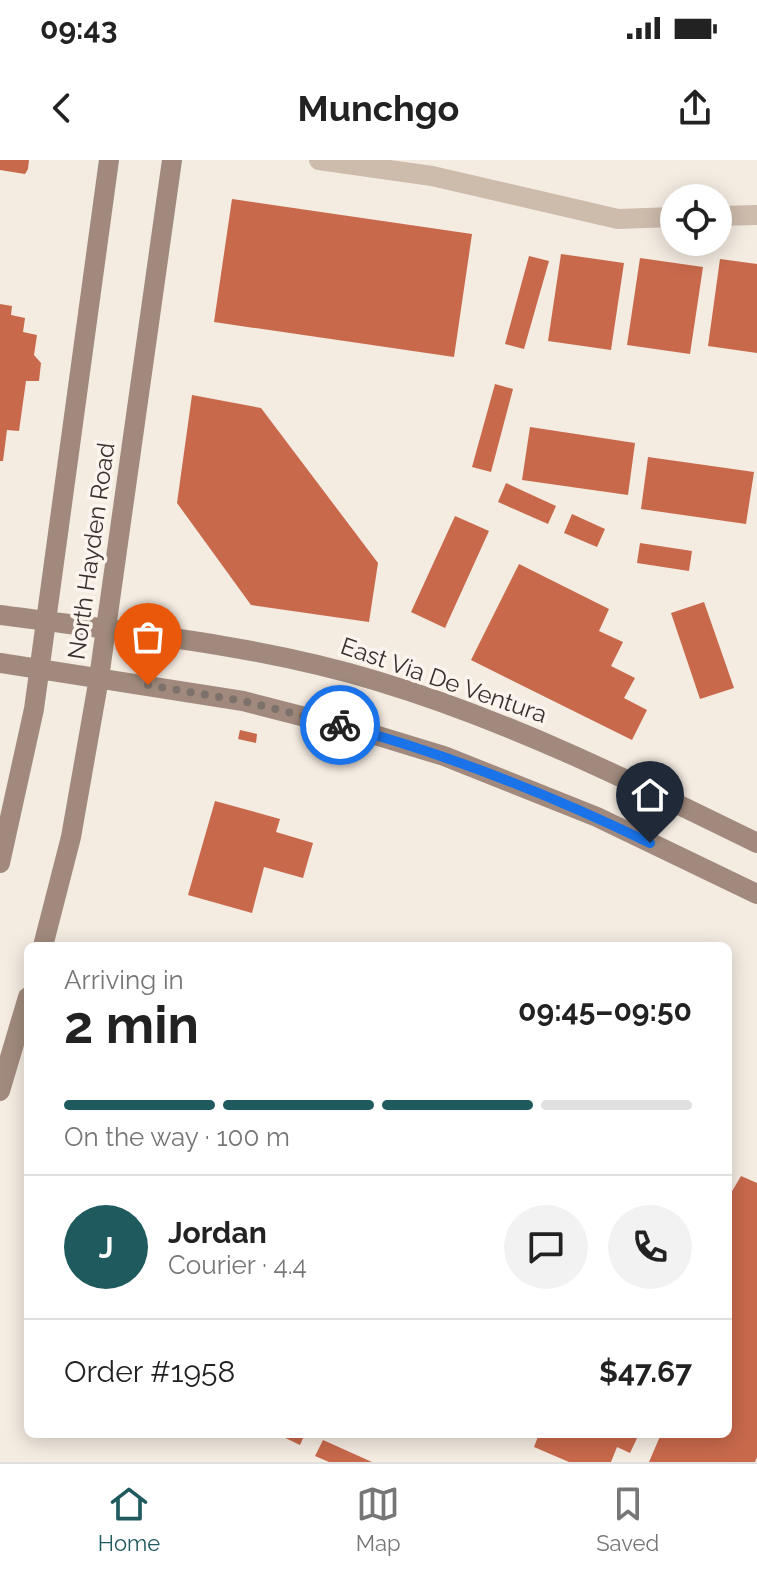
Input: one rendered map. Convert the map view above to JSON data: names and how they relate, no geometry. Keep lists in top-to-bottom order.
{
  "streets": {
    "main road": ["North Hayden Road", "East Via De Ventura"]
  },
  "crossings": [
    ["North Hayden Road", "East Via De Ventura"]
  ],
  "page": {
    "status": "09:43",
    "header": "Munchgo",
    "heading": ["2 min", "Arriving in", "09:45–09:50"],
    "panel": [
      "Jordan",
      "Courier · 4.4",
      "Order #1958",
      "$47.67"
    ],
    "bar": "On the way · 100 m",
    "round": "J",
    "tabs": ["Home", "Map", "Saved"]
  }
}
